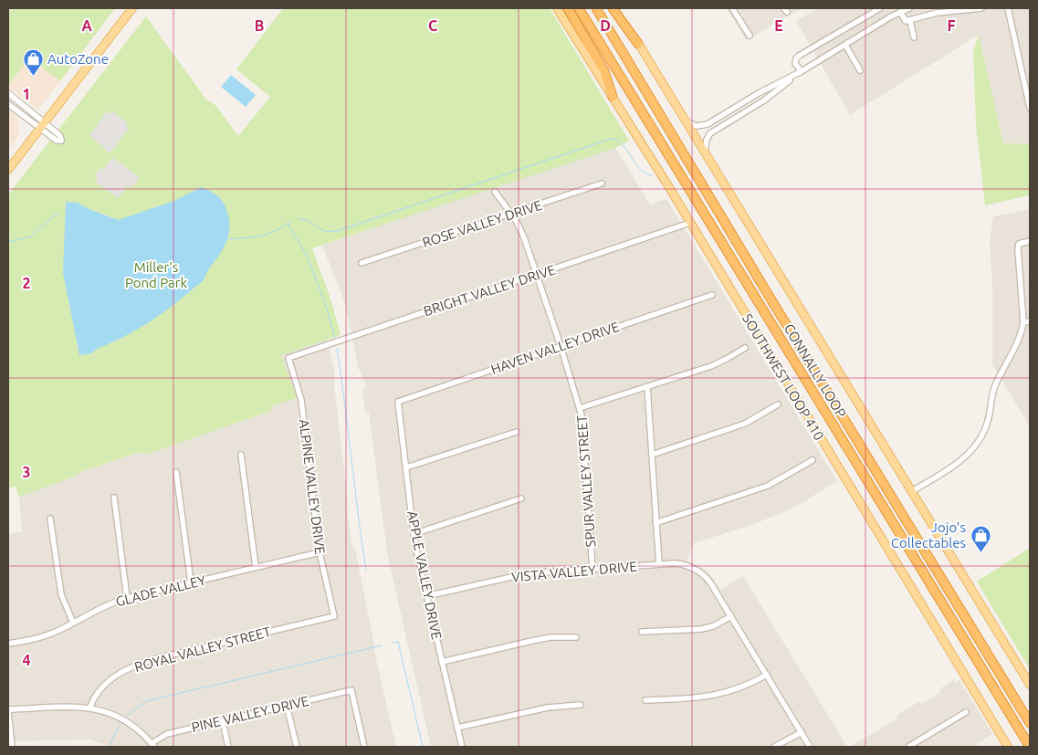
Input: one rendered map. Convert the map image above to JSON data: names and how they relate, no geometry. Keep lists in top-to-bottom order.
{
  "streets": {
    "highway": ["CONNALLY LOOP"],
    "main road": ["SOUTHWEST LOOP 410"],
    "street": [
      "ROSE VALLEY DRIVE",
      "BRIGHT VALLEY DRIVE",
      "HAVEN VALLEY DRIVE",
      "SPUR VALLEY STREET",
      "ALPINE VALLEY DRIVE",
      "VISTA VALLEY DRIVE",
      "APPLE VALLEY DRIVE",
      "GLADE VALLEY",
      "ROYAL VALLEY STREET",
      "PINE VALLEY DRIVE"
    ]
  },
  "crossings": [
    ["ROSE VALLEY DRIVE", "SPUR VALLEY STREET"],
    ["BRIGHT VALLEY DRIVE", "SOUTHWEST LOOP 410"],
    ["BRIGHT VALLEY DRIVE", "SPUR VALLEY STREET"],
    ["BRIGHT VALLEY DRIVE", "ALPINE VALLEY DRIVE"],
    ["HAVEN VALLEY DRIVE", "SPUR VALLEY STREET"],
    ["HAVEN VALLEY DRIVE", "APPLE VALLEY DRIVE"],
    ["SPUR VALLEY STREET", "VISTA VALLEY DRIVE"],
    ["ALPINE VALLEY DRIVE", "GLADE VALLEY"],
    ["ALPINE VALLEY DRIVE", "ROYAL VALLEY STREET"],
    ["VISTA VALLEY DRIVE", "APPLE VALLEY DRIVE"]
  ],
  "parks": ["Miller's Pond Park"],
  "places": {
    "shop": ["AutoZone", "Jojo's Collectables"]
  },
  "grid": {
    "columns": [
      "A",
      "B",
      "C",
      "D",
      "E",
      "F"
    ],
    "rows": [
      "1",
      "2",
      "3",
      "4"
    ]
  }
}
